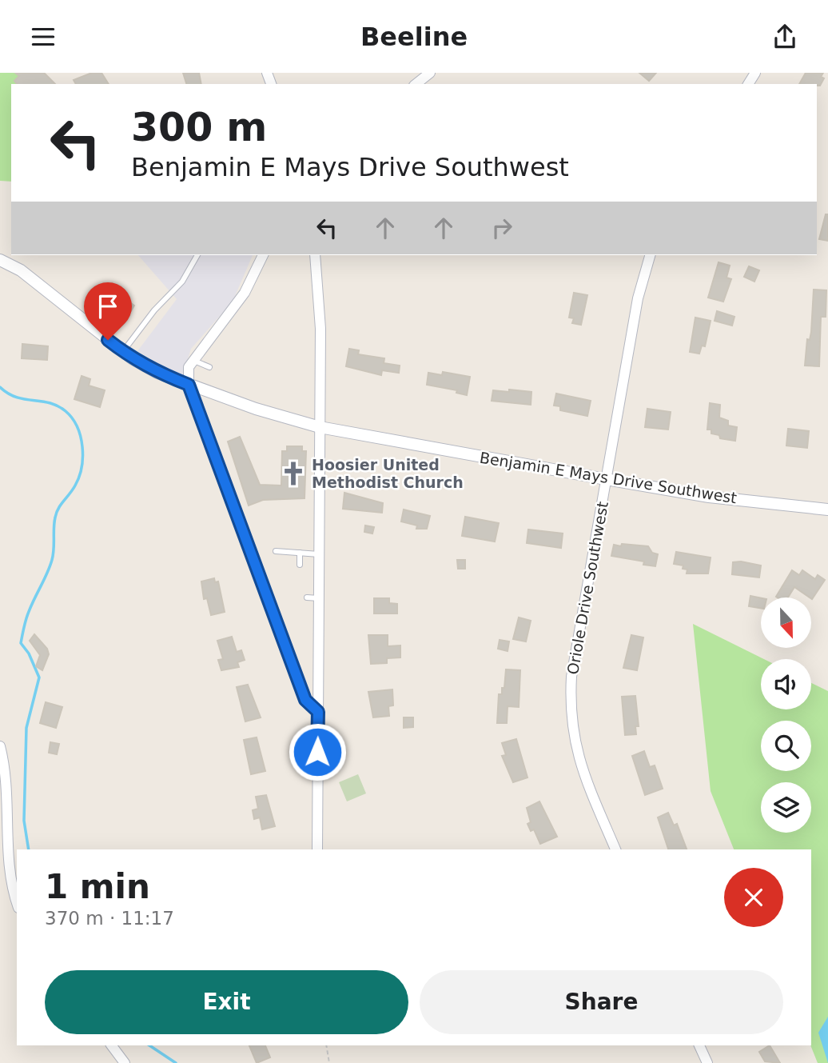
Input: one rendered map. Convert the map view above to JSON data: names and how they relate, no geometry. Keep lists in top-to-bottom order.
{
  "streets": {
    "street": ["Benjamin E Mays Drive Southwest", "Oriole Drive Southwest"]
  },
  "crossings": [
    ["Benjamin E Mays Drive Southwest", "Oriole Drive Southwest"]
  ],
  "places": {
    "church": ["Hoosier United Methodist Church"]
  },
  "north": "bottom",
  "page": {
    "header": "Beeline",
    "turn": ["300 m", "Benjamin E Mays Drive Southwest"],
    "heading": ["1 min", "370 m · 11:17"],
    "buttons": ["Exit", "Share"]
  }
}
